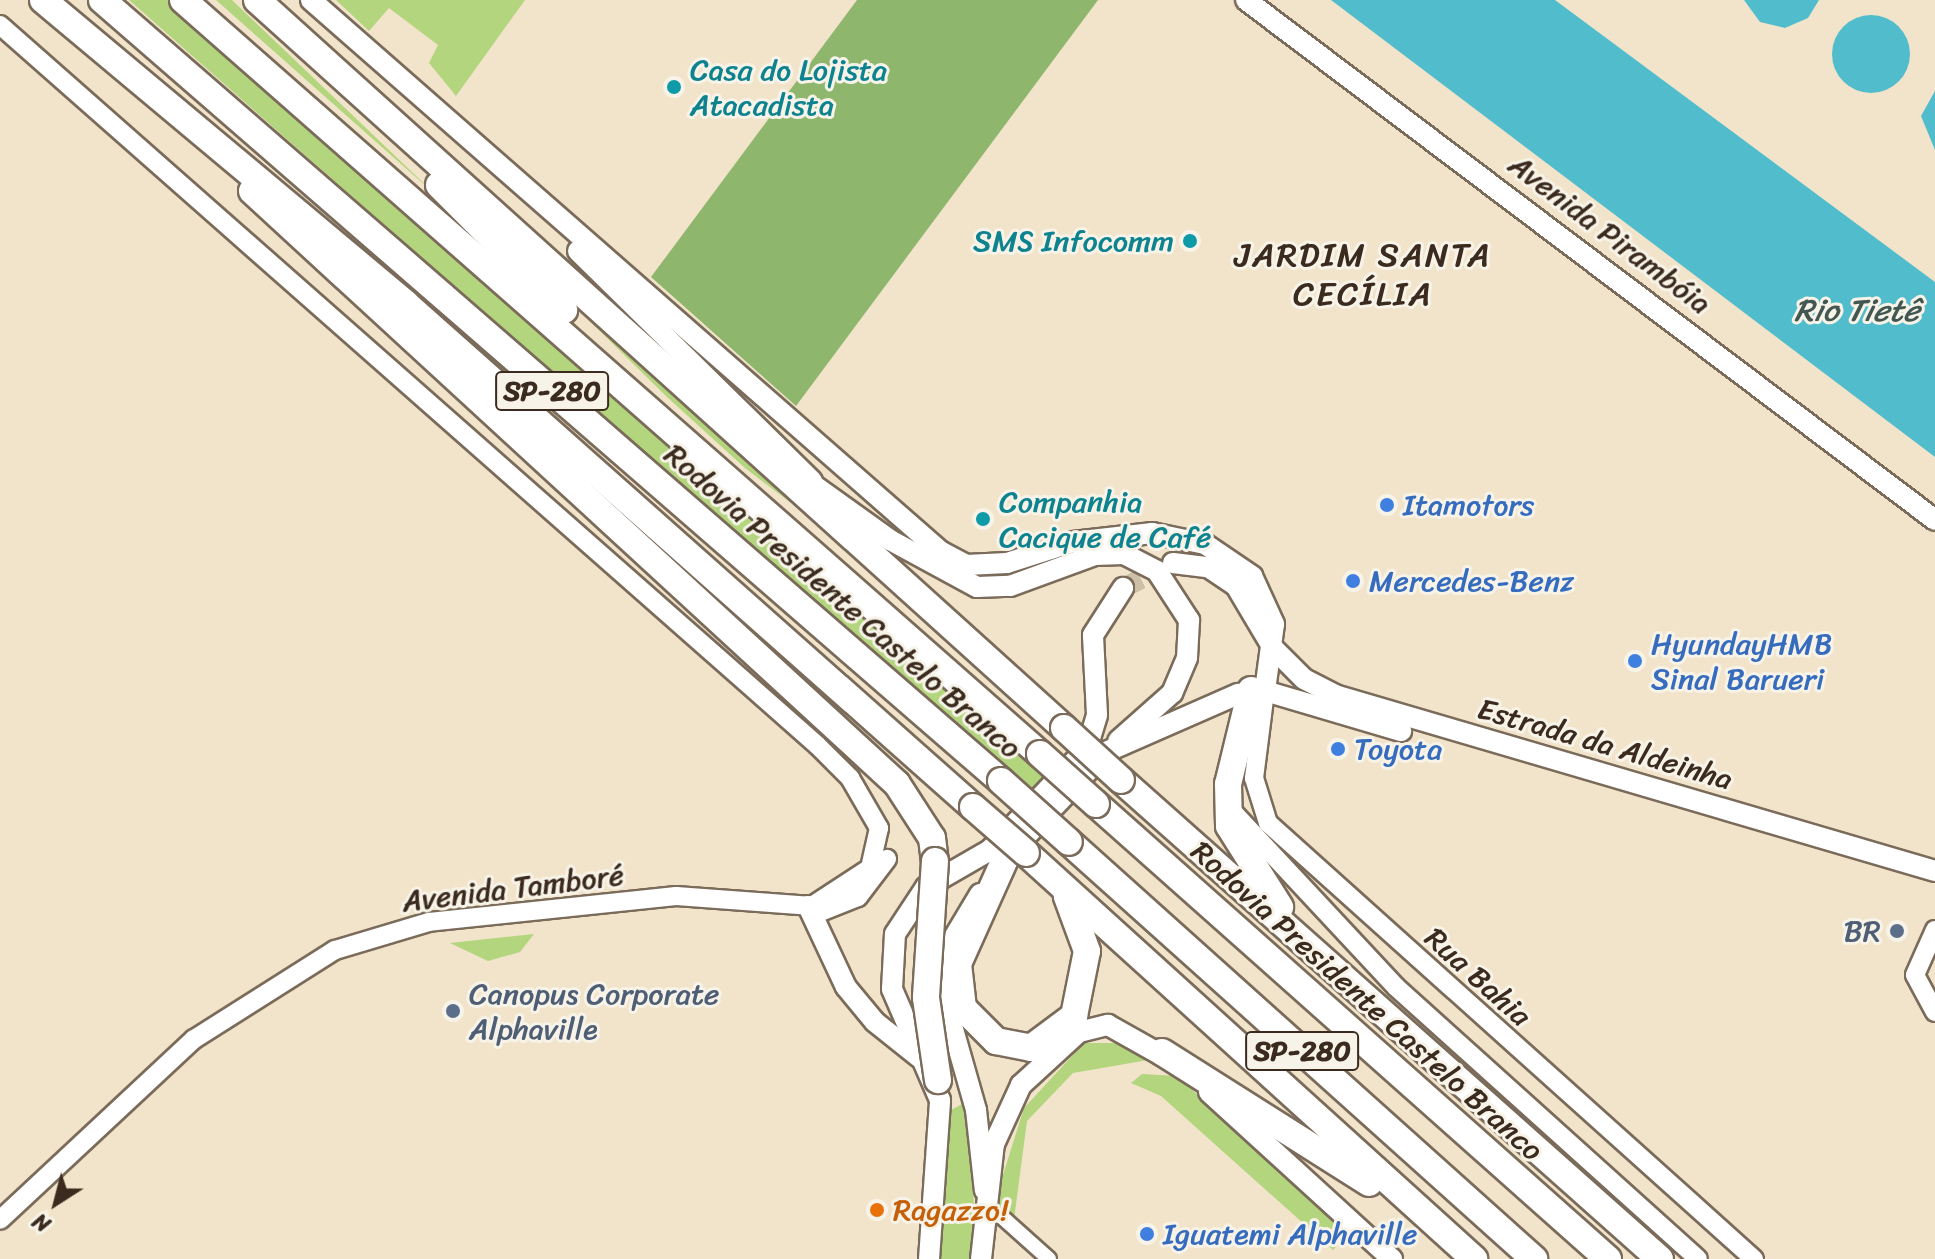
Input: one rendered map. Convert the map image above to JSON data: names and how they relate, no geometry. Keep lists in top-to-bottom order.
{
  "streets": {
    "highway": ["SP-280", "Rodovia Presidente Castelo Branco"],
    "main road": ["Avenida Pirambóia", "Estrada da Aldeinha"],
    "street": ["Avenida Tamboré", "Rua Bahia"]
  },
  "crossings": [
    ["Estrada da Aldeinha", "Rua Bahia"]
  ],
  "districts": ["JARDIM SANTA CECÍLIA"],
  "water": ["Rio Tietê"],
  "places": [
    "Casa do Lojista Atacadista",
    "SMS Infocomm",
    "Itamotors",
    "Companhia Cacique de Café",
    "Mercedes-Benz",
    "HyundayHMB Sinal Barueri",
    "Toyota",
    "BR",
    "Canopus Corporate Alphaville",
    "Ragazzo!",
    "Iguatemi Alphaville"
  ],
  "north": "bottom left"
}
